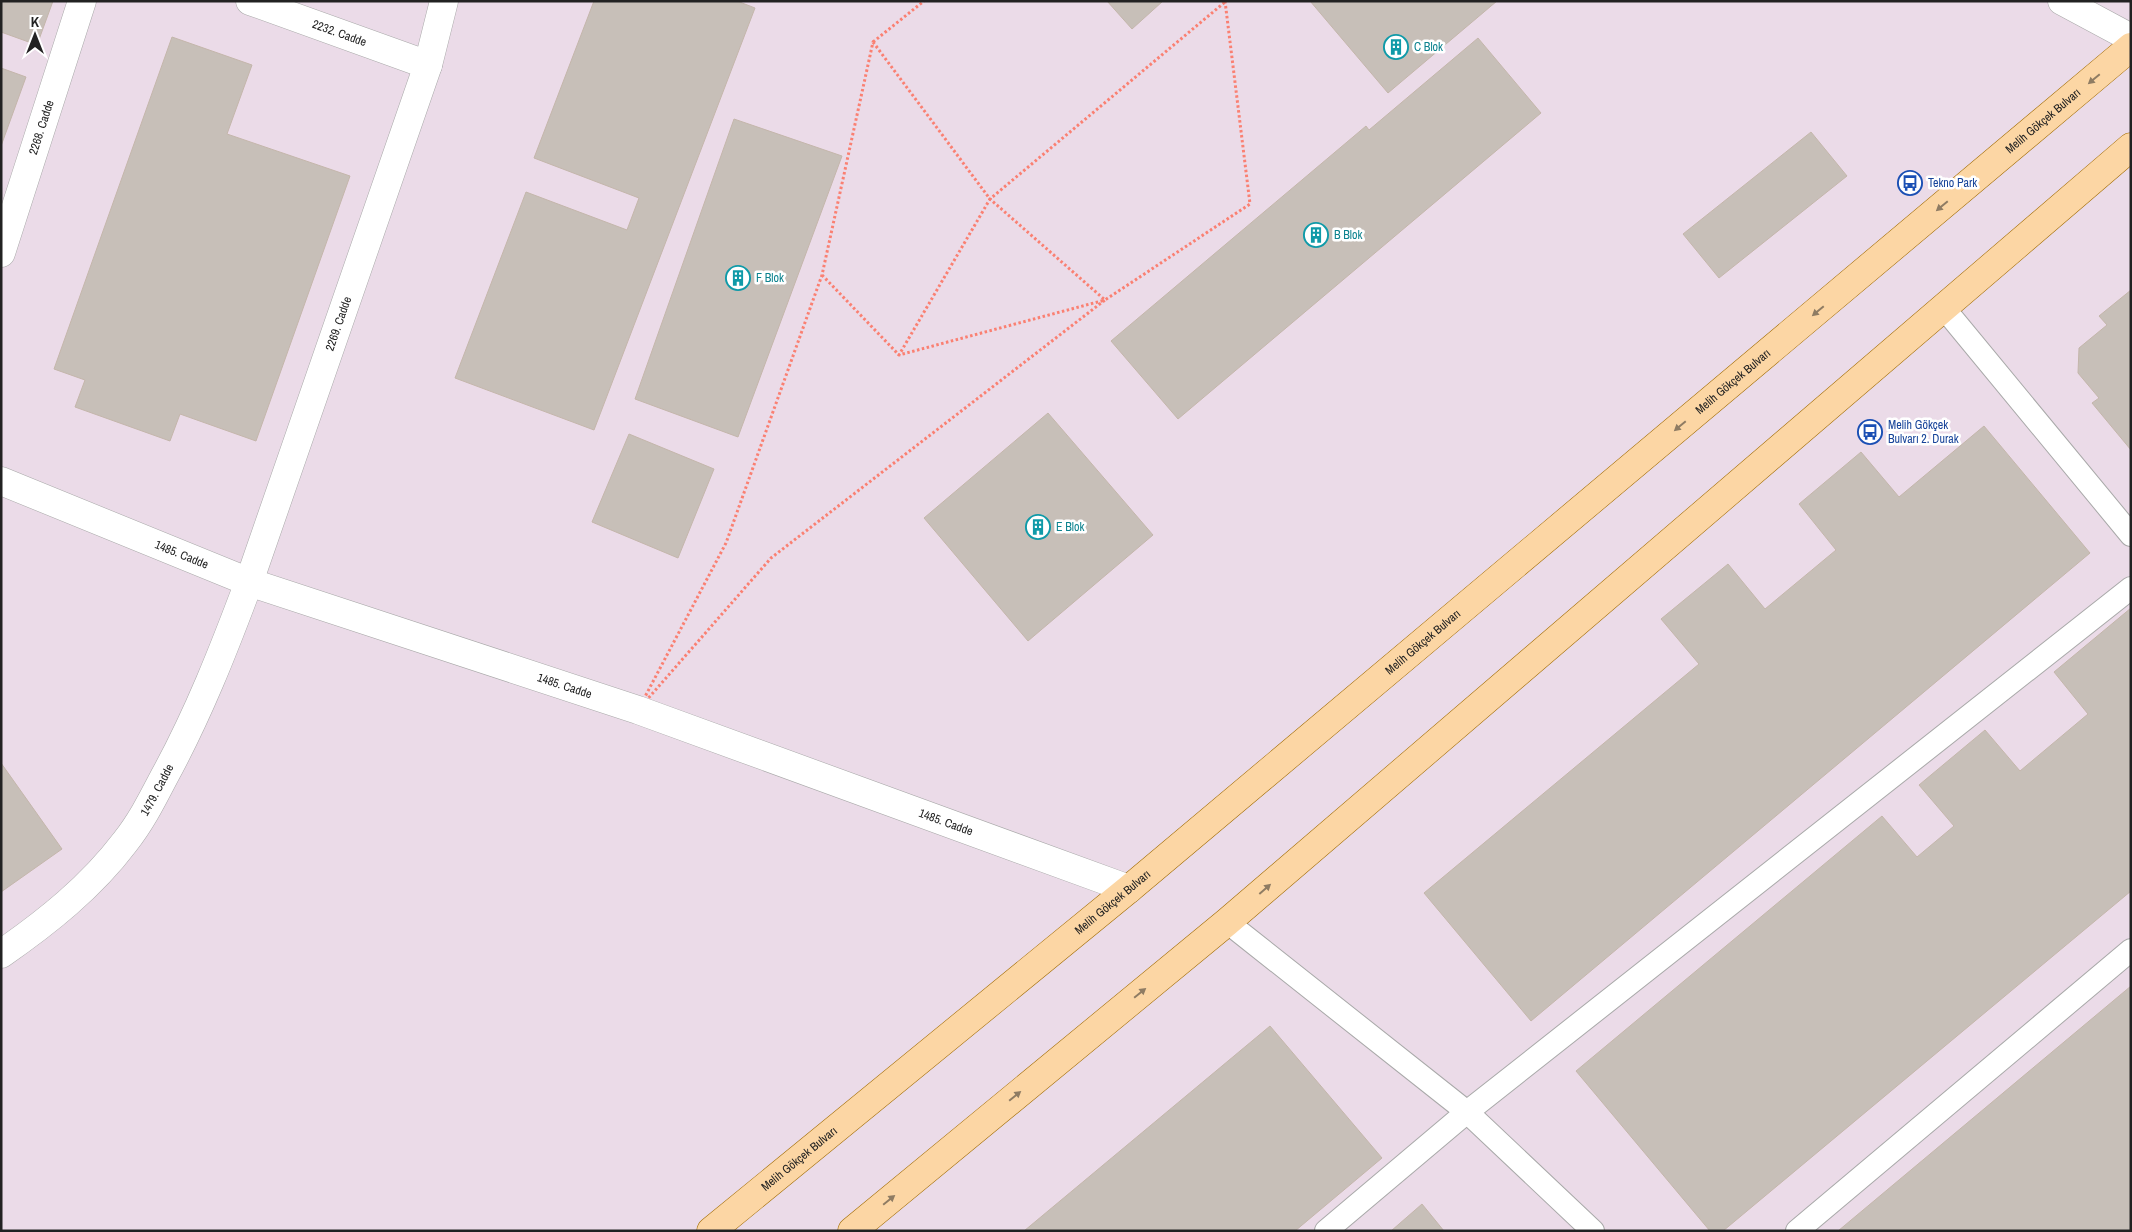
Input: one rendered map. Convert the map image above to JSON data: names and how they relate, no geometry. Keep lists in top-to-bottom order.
{
  "streets": {
    "main road": ["Melih Gökçek Bulvarı"],
    "street": [
      "2232. Cadde",
      "2268. Cadde",
      "2269. Cadde",
      "1485. Cadde",
      "1479. Cadde"
    ]
  },
  "crossings": [
    ["2232. Cadde", "2269. Cadde"],
    ["Melih Gökçek Bulvarı", "1485. Cadde"],
    ["2269. Cadde", "1485. Cadde"],
    ["2269. Cadde", "1479. Cadde"],
    ["1485. Cadde", "1479. Cadde"]
  ],
  "places": {
    "building": [
      "C Blok",
      "B Blok",
      "F Blok",
      "E Blok"
    ],
    "bus stop": ["Tekno Park", "Melih Gökçek Bulvarı 2. Durak"]
  },
  "north": "top"
}
